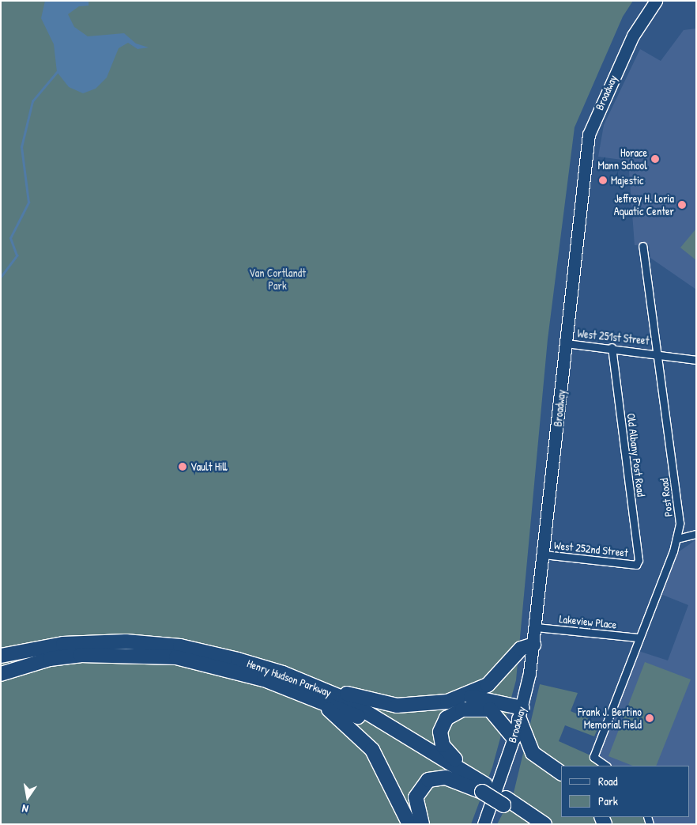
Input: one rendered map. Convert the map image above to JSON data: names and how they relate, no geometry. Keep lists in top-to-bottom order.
{
  "streets": {
    "highway": ["Henry Hudson Parkway"],
    "main road": ["Broadway"],
    "street": [
      "West 251st Street",
      "Old Albany Post Road",
      "Post Road",
      "West 252nd Street",
      "Lakeview Place"
    ]
  },
  "crossings": [
    ["Broadway", "West 251st Street"],
    ["Broadway", "West 252nd Street"],
    ["Broadway", "Lakeview Place"],
    ["West 251st Street", "Old Albany Post Road"],
    ["West 251st Street", "Post Road"],
    ["Old Albany Post Road", "West 252nd Street"],
    ["Post Road", "Lakeview Place"]
  ],
  "parks": ["Van Cortlandt Park"],
  "places": [
    "Horace Mann School",
    "Majestic",
    "Jeffrey H. Loria Aquatic Center",
    "Vault Hill",
    "Frank J. Bertino Memorial Field"
  ],
  "legend": ["Road", "Park"],
  "north": "bottom"
}
